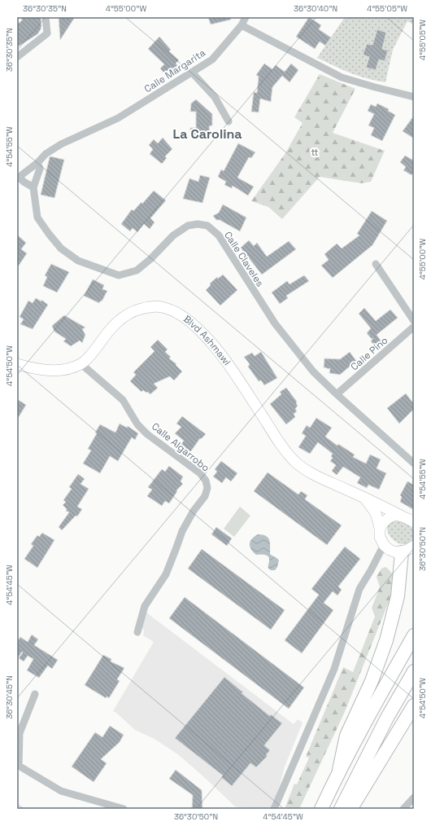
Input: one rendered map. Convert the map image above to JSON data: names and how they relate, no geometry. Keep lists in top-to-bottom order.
{
  "streets": {
    "street": [
      "Calle Margarita",
      "Calle Claveles",
      "Blvd Ashmawi",
      "Calle Pino",
      "Calle Algarrobo"
    ]
  },
  "crossings": [
    ["Calle Margarita", "Calle Claveles"],
    ["Calle Claveles", "Calle Pino"],
    ["Blvd Ashmawi", "Calle Algarrobo"]
  ],
  "districts": ["La Carolina"],
  "parks": ["tt"],
  "coordinates": [
    "36°30'35\"N",
    "4°55'00\"W",
    "36°30'40\"N",
    "4°55'05\"W",
    "4°54'55\"W",
    "4°54'50\"W",
    "36°30'50\"N",
    "4°54'45\"W",
    "36°30'45\"N"
  ]
}
